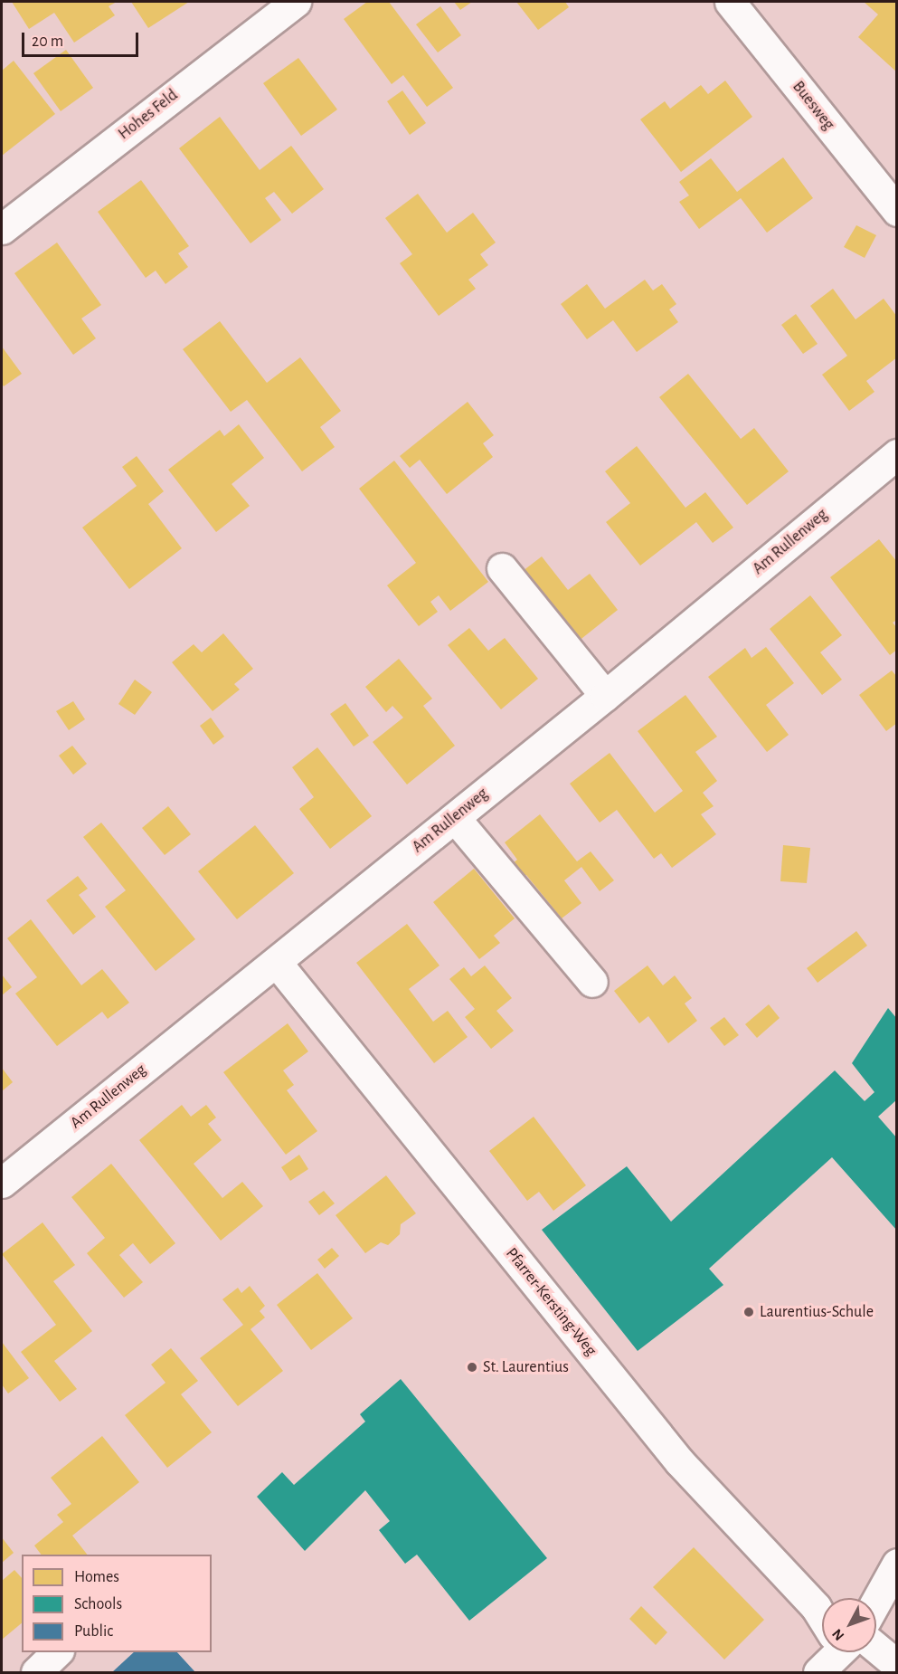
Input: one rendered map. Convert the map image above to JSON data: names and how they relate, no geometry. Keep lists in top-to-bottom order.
{
  "streets": {
    "street": [
      "Buesweg",
      "Hohes Feld",
      "Am Rullenweg",
      "Pfarrer-Kersting-Weg"
    ]
  },
  "crossings": [
    ["Am Rullenweg", "Pfarrer-Kersting-Weg"]
  ],
  "places": ["Laurentius-Schule", "St. Laurentius"],
  "legend": ["Homes", "Schools", "Public"],
  "scale_bar": "20 m",
  "north": "bottom left"
}
